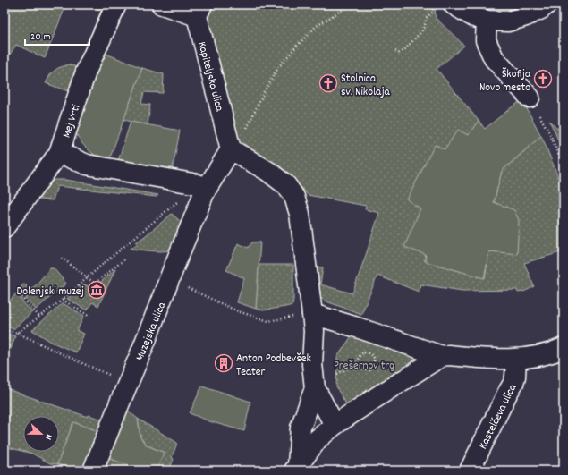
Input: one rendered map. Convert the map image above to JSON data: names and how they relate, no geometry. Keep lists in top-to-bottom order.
{
  "streets": {
    "street": [
      "Kapiteljska ulica",
      "Mej Vrti",
      "Muzejska ulica",
      "Kastelčeva ulica"
    ]
  },
  "crossings": [
    ["Kapiteljska ulica", "Muzejska ulica"]
  ],
  "parks": ["Prešernov trg"],
  "places": {
    "church": ["Škofija Novo mesto", "Stolnica sv. Nikolaja"],
    "museum": ["Dolenjski muzej"],
    "building": ["Anton Podbevšek Teater"]
  },
  "scale_bar": "20 m",
  "north": "right"
}
